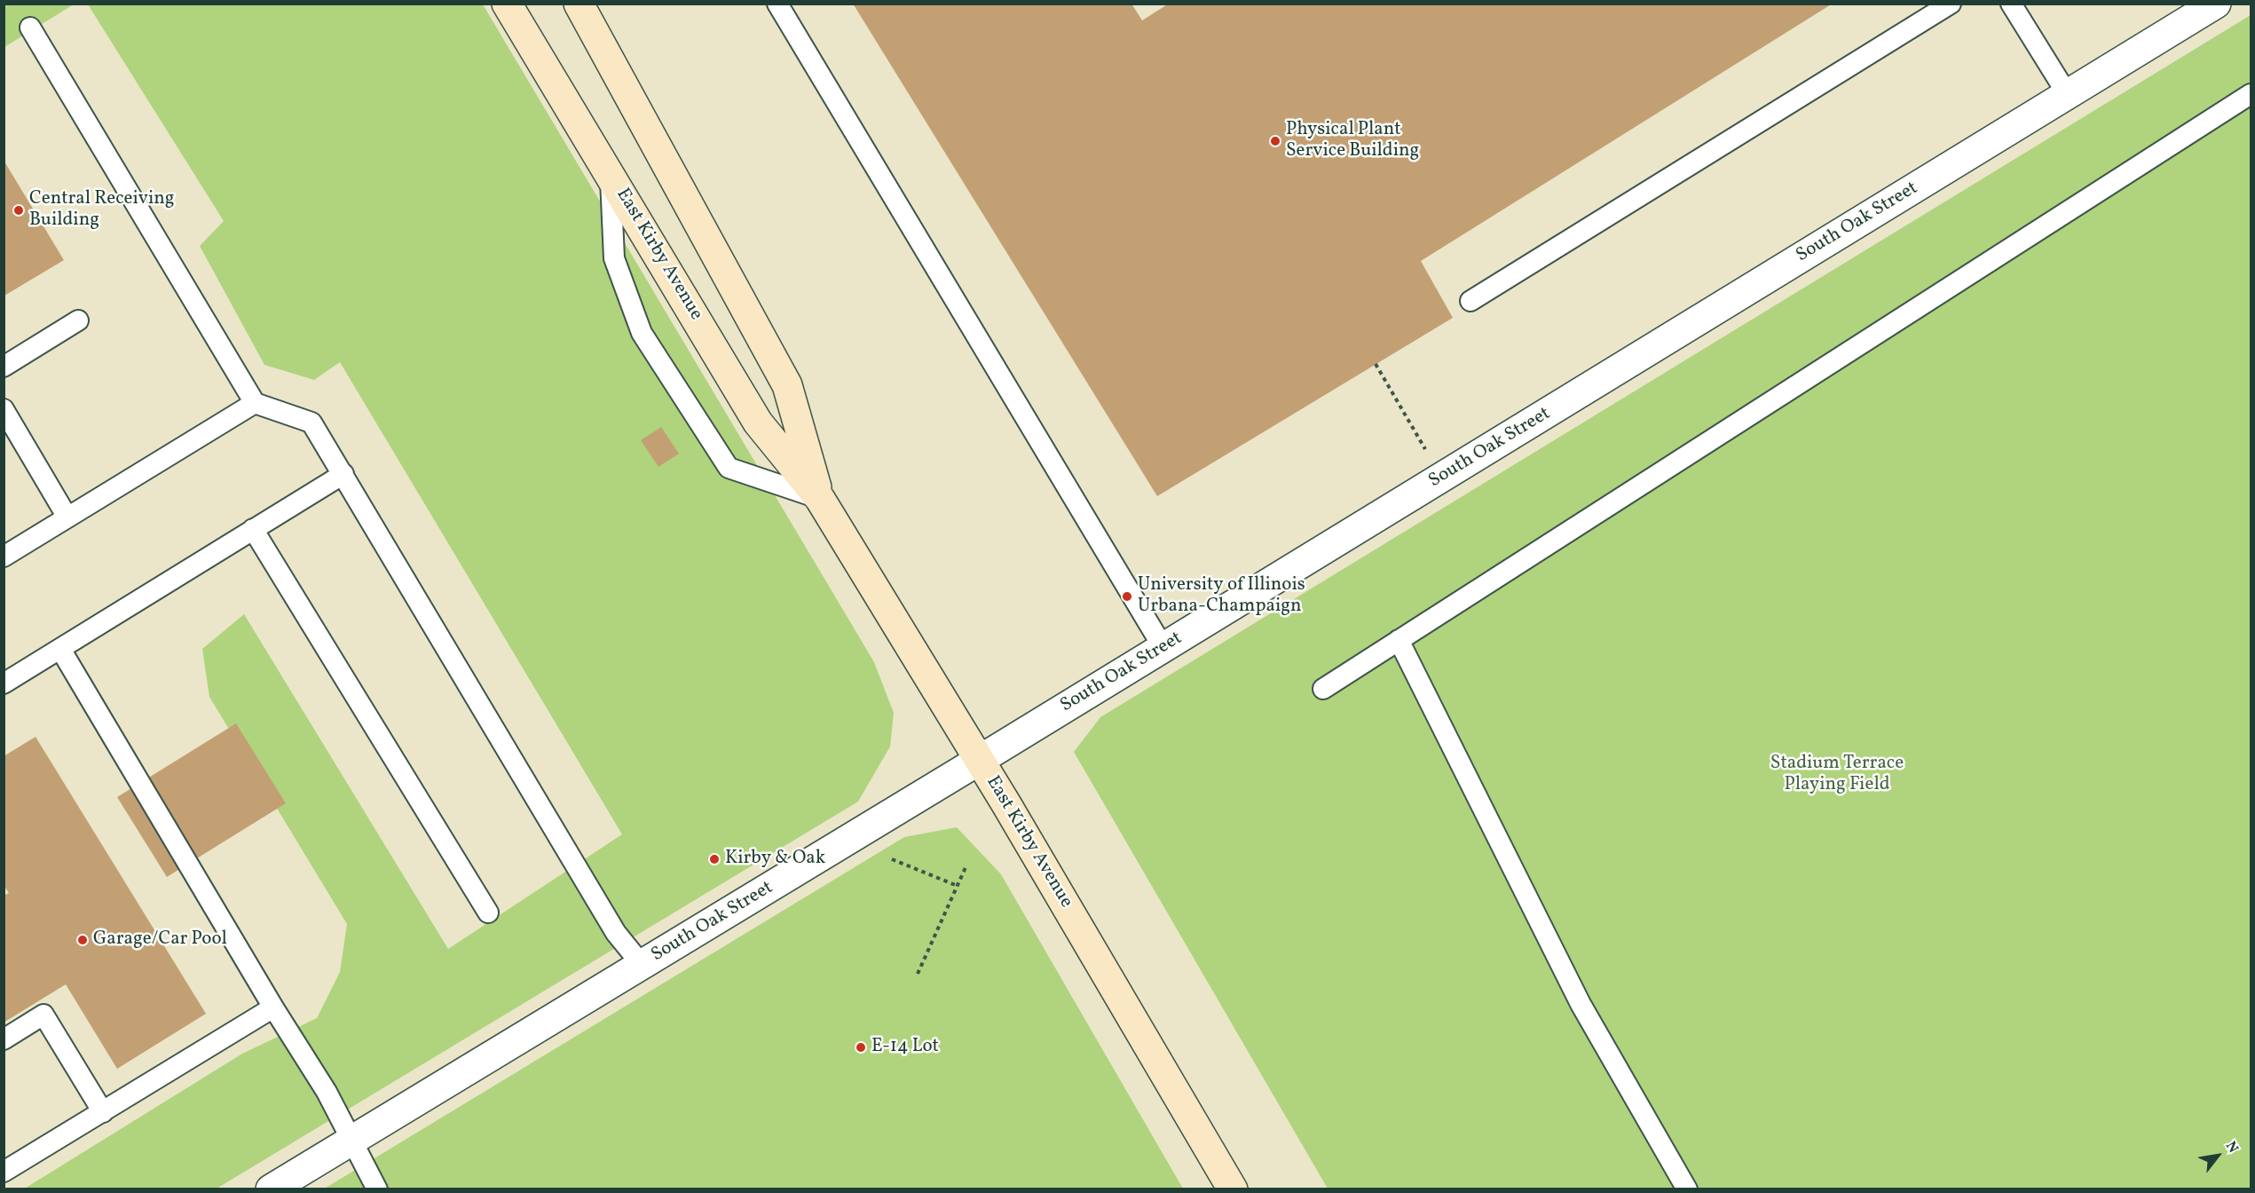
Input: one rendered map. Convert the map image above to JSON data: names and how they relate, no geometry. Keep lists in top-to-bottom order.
{
  "streets": {
    "main road": ["East Kirby Avenue"],
    "street": ["South Oak Street"]
  },
  "crossings": [
    ["South Oak Street", "East Kirby Avenue"]
  ],
  "parks": ["Stadium Terrace Playing Field"],
  "places": [
    "Physical Plant Service Building",
    "Central Receiving Building",
    "University of Illinois Urbana-Champaign",
    "Kirby & Oak",
    "Garage/Car Pool",
    "E-14 Lot"
  ],
  "north": "top right"
}
